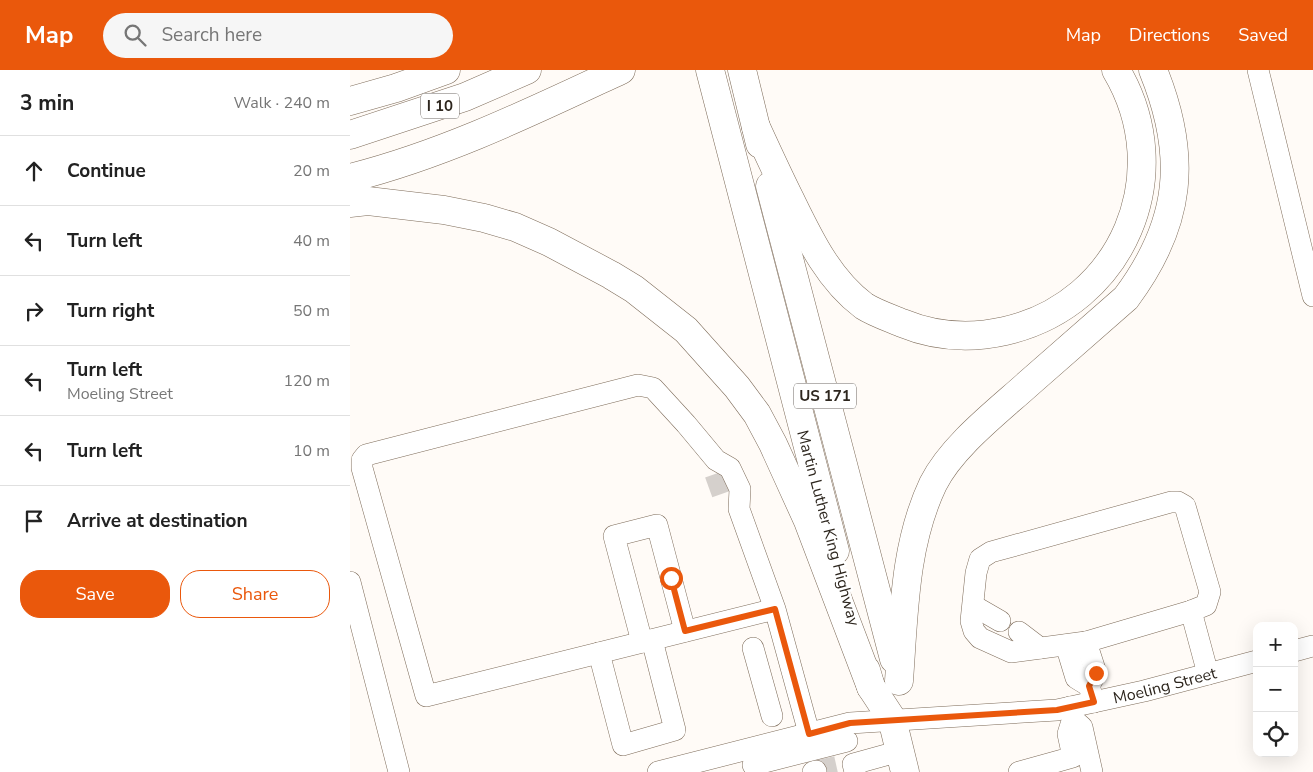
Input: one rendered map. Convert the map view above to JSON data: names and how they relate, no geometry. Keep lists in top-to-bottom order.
{
  "streets": {
    "highway": ["I 10", "US 171", "Martin Luther King Highway"],
    "street": ["Moeling Street"]
  },
  "crossings": [
    ["Martin Luther King Highway", "Moeling Street"]
  ],
  "page": {
    "header": "Map",
    "search": "Search here",
    "nav": ["Map", "Directions", "Saved"],
    "heading": ["3 min", "Walk · 240 m"],
    "list": [
      ["Continue", "20 m"],
      ["Turn left", "40 m"],
      ["Turn right", "50 m"],
      ["Turn left", "Moeling Street", "120 m"],
      ["Turn left", "10 m"],
      "Arrive at destination"
    ],
    "buttons": ["Save", "Share"],
    "map_buttons": ["+", "−"]
  }
}
